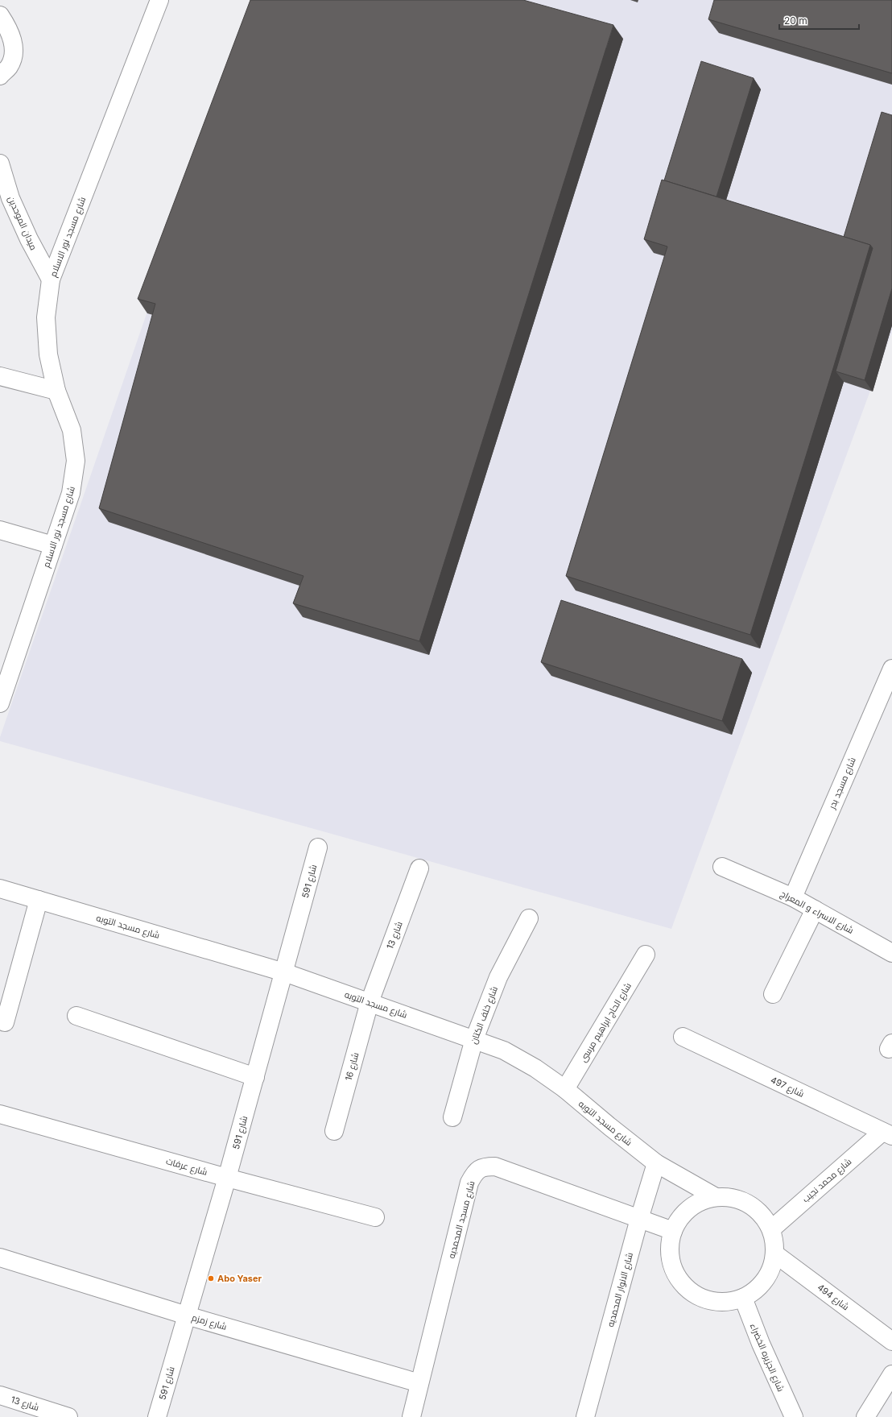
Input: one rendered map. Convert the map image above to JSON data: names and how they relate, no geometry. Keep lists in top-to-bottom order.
{
  "streets": {
    "street": [
      "ميدان الموحدين",
      "شارع مسجد نور الاسلام",
      "شارع مسجد بدر",
      "شارع 591",
      "شارع الاسراء و المعراج",
      "شارع مسجد التوبه",
      "شارع 13",
      "شارع خلف الكتان",
      "شارع الحاج ابراهيم مرسى",
      "شارع 16",
      "شارع 497",
      "شارع عرفات",
      "شارع محمد نجيب",
      "شارع مسجد المحمديه",
      "شارع الانوار المحمديه",
      "شارع 494",
      "شارع زمزم",
      "شارع الجزيره الخضراء"
    ]
  },
  "crossings": [
    ["ميدان الموحدين", "شارع مسجد نور الاسلام"],
    ["شارع مسجد بدر", "شارع الاسراء و المعراج"],
    ["شارع 591", "شارع مسجد التوبه"],
    ["شارع 591", "شارع عرفات"],
    ["شارع 591", "شارع زمزم"],
    ["شارع مسجد التوبه", "شارع 13"],
    ["شارع مسجد التوبه", "شارع خلف الكتان"],
    ["شارع مسجد التوبه", "شارع الحاج ابراهيم مرسى"],
    ["شارع مسجد التوبه", "شارع 16"],
    ["شارع مسجد التوبه", "شارع محمد نجيب"],
    ["شارع مسجد التوبه", "شارع مسجد المحمديه"],
    ["شارع مسجد التوبه", "شارع الانوار المحمديه"],
    ["شارع مسجد التوبه", "شارع 494"],
    ["شارع مسجد التوبه", "شارع الجزيره الخضراء"],
    ["شارع 13", "شارع 16"],
    ["شارع 497", "شارع محمد نجيب"],
    ["شارع محمد نجيب", "شارع مسجد المحمديه"],
    ["شارع محمد نجيب", "شارع 494"],
    ["شارع محمد نجيب", "شارع الجزيره الخضراء"],
    ["شارع مسجد المحمديه", "شارع الانوار المحمديه"],
    ["شارع مسجد المحمديه", "شارع 494"],
    ["شارع مسجد المحمديه", "شارع زمزم"],
    ["شارع مسجد المحمديه", "شارع الجزيره الخضراء"],
    ["شارع 494", "شارع الجزيره الخضراء"]
  ],
  "places": ["Abo Yaser"],
  "scale_bar": "20 m"
}
